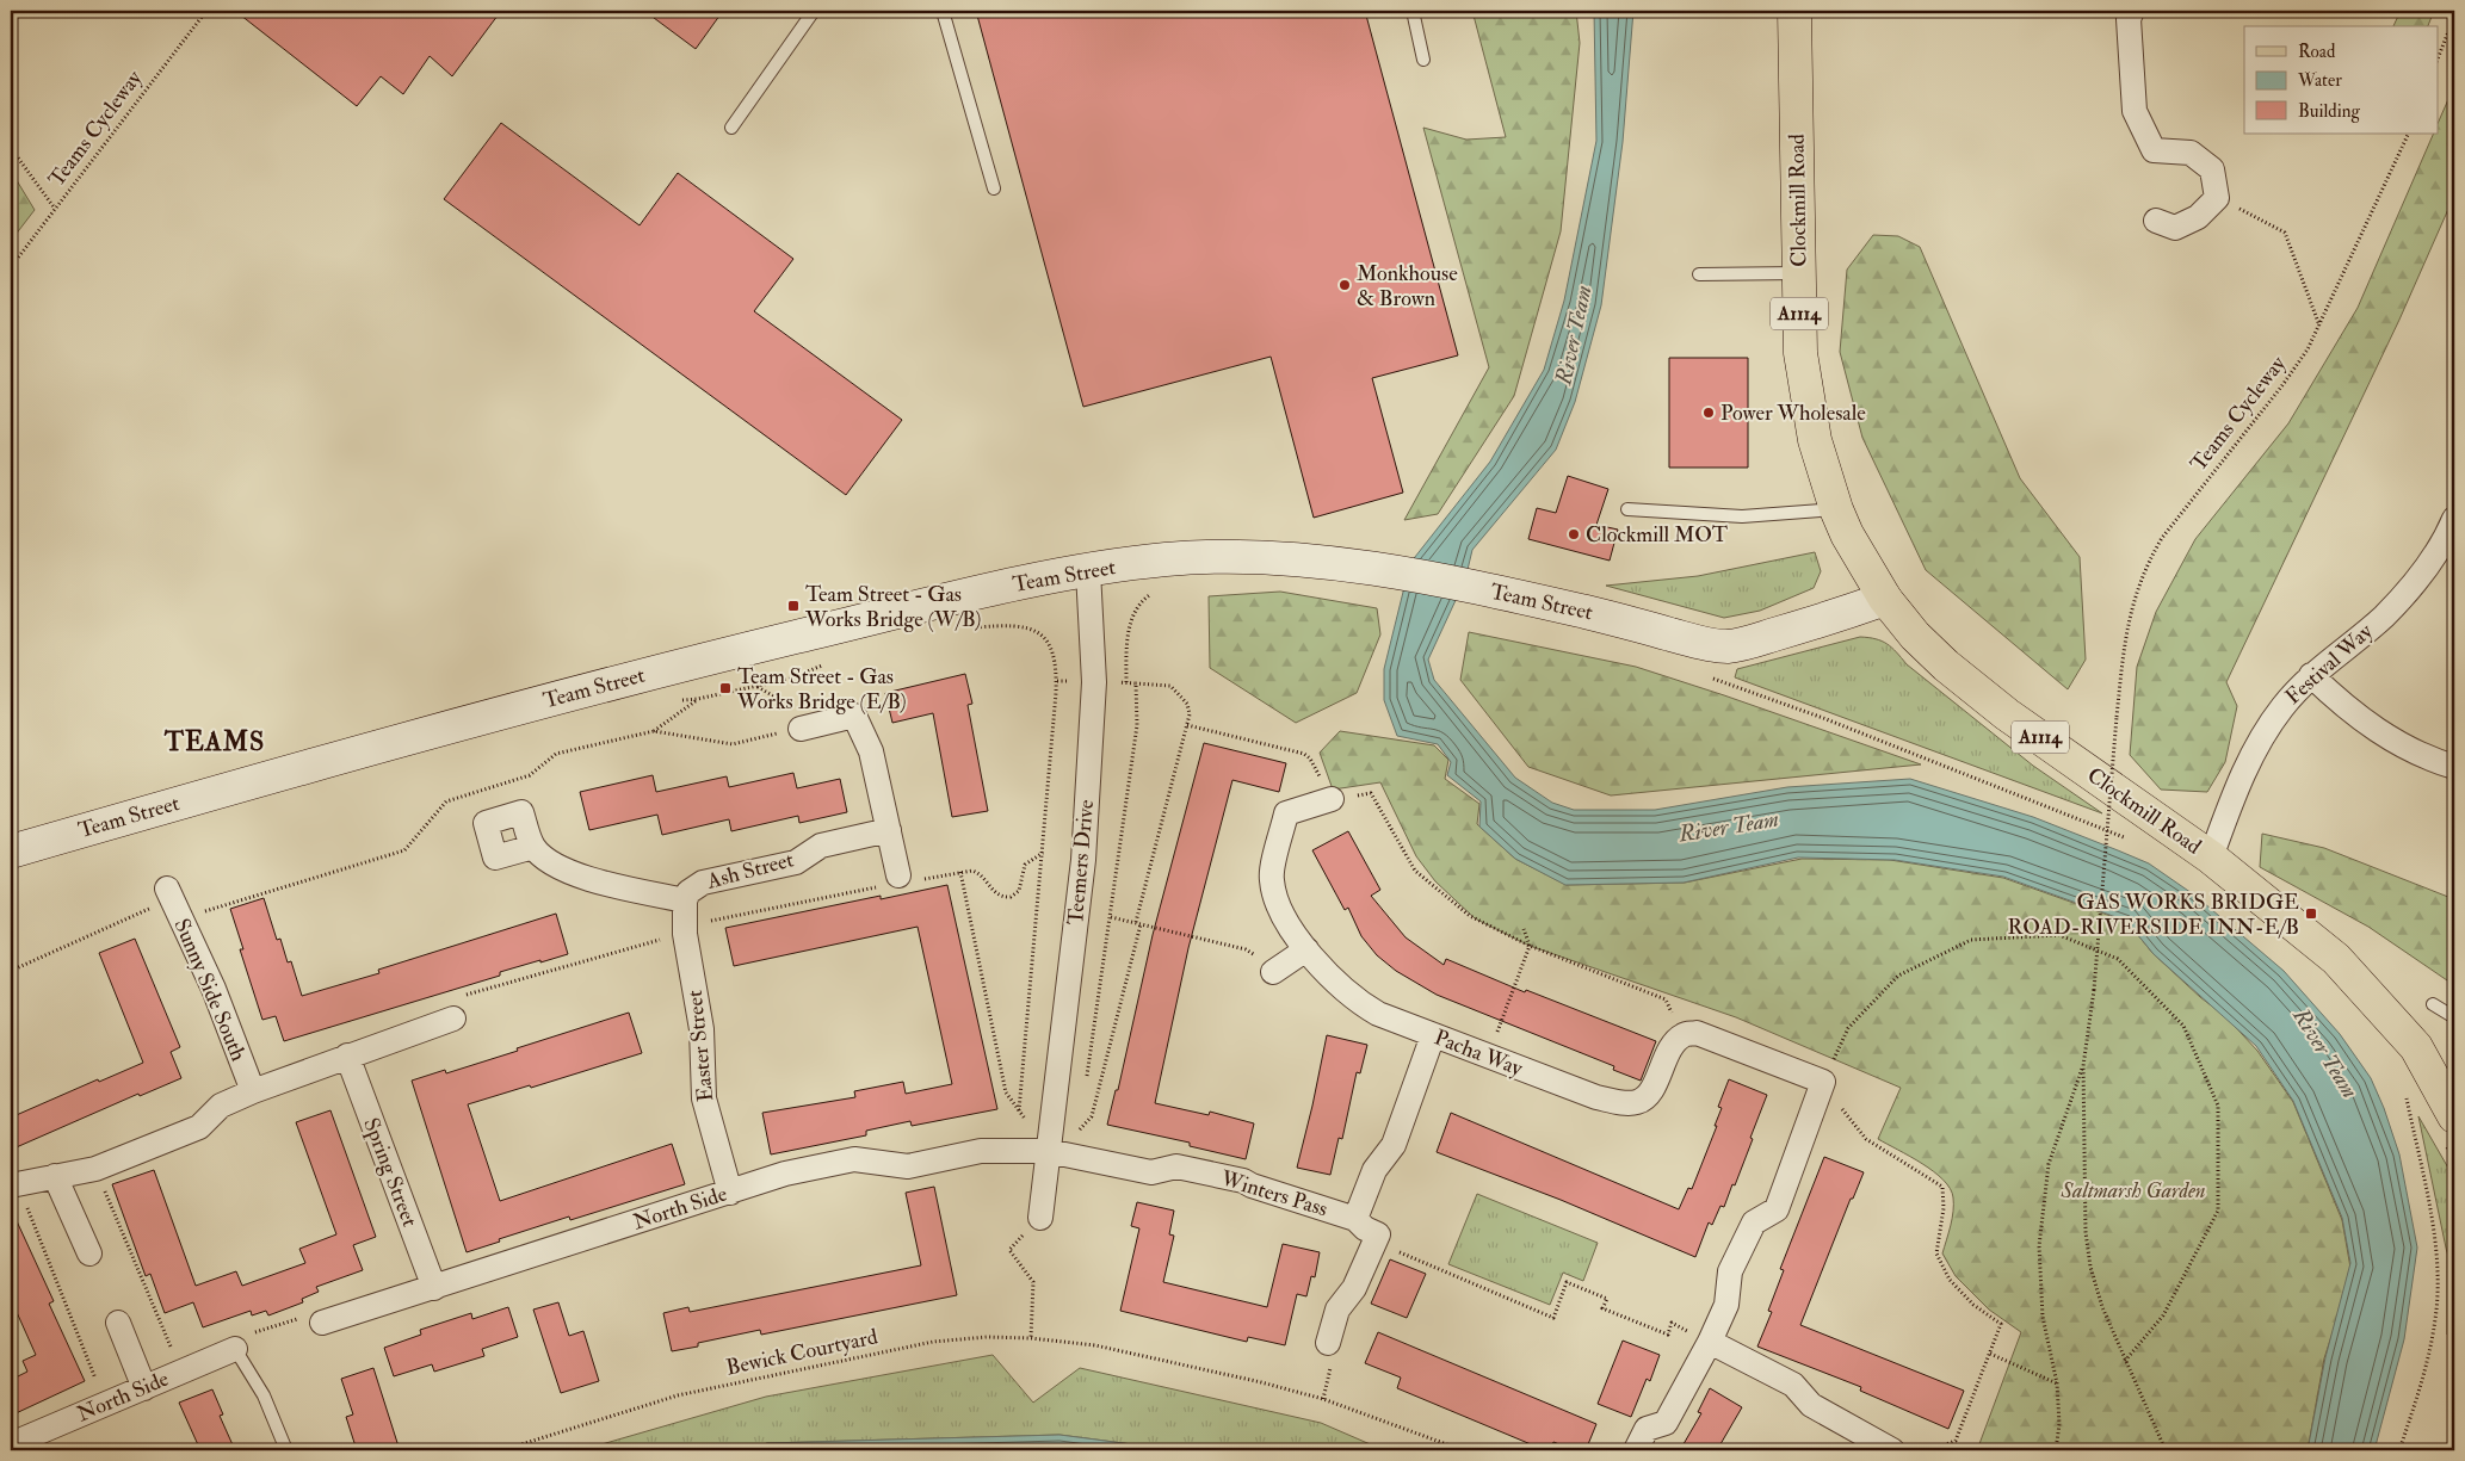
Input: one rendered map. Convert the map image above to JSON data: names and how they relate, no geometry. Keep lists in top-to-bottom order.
{
  "streets": {
    "main road": ["Clockmill Road", "A1114"],
    "street": [
      "Team Street",
      "Festival Way",
      "Teemers Drive",
      "Ash Street",
      "Sunny Side South",
      "Easter Street",
      "Pacha Way",
      "Spring Street",
      "Winters Pass",
      "North Side"
    ],
    "path": ["Teams Cycleway", "Bewick Courtyard"]
  },
  "crossings": [
    ["Clockmill Road", "Team Street"],
    ["Clockmill Road", "Festival Way"],
    ["Team Street", "Teemers Drive"],
    ["Teemers Drive", "Winters Pass"],
    ["Teemers Drive", "North Side"],
    ["Ash Street", "Easter Street"],
    ["Easter Street", "North Side"],
    ["Spring Street", "North Side"],
    ["Winters Pass", "North Side"]
  ],
  "districts": ["TEAMS"],
  "water": ["River Team"],
  "parks": ["Saltmarsh Garden"],
  "places": {
    "other": ["Monkhouse & Brown", "Power Wholesale", "Clockmill MOT"],
    "transit": ["Team Street - Gas Works Bridge (W/B)", "Team Street - Gas Works Bridge (E/B)", "GAS WORKS BRIDGE ROAD-RIVERSIDE INN-E/B"]
  },
  "legend": ["Road", "Water", "Building"]
}
